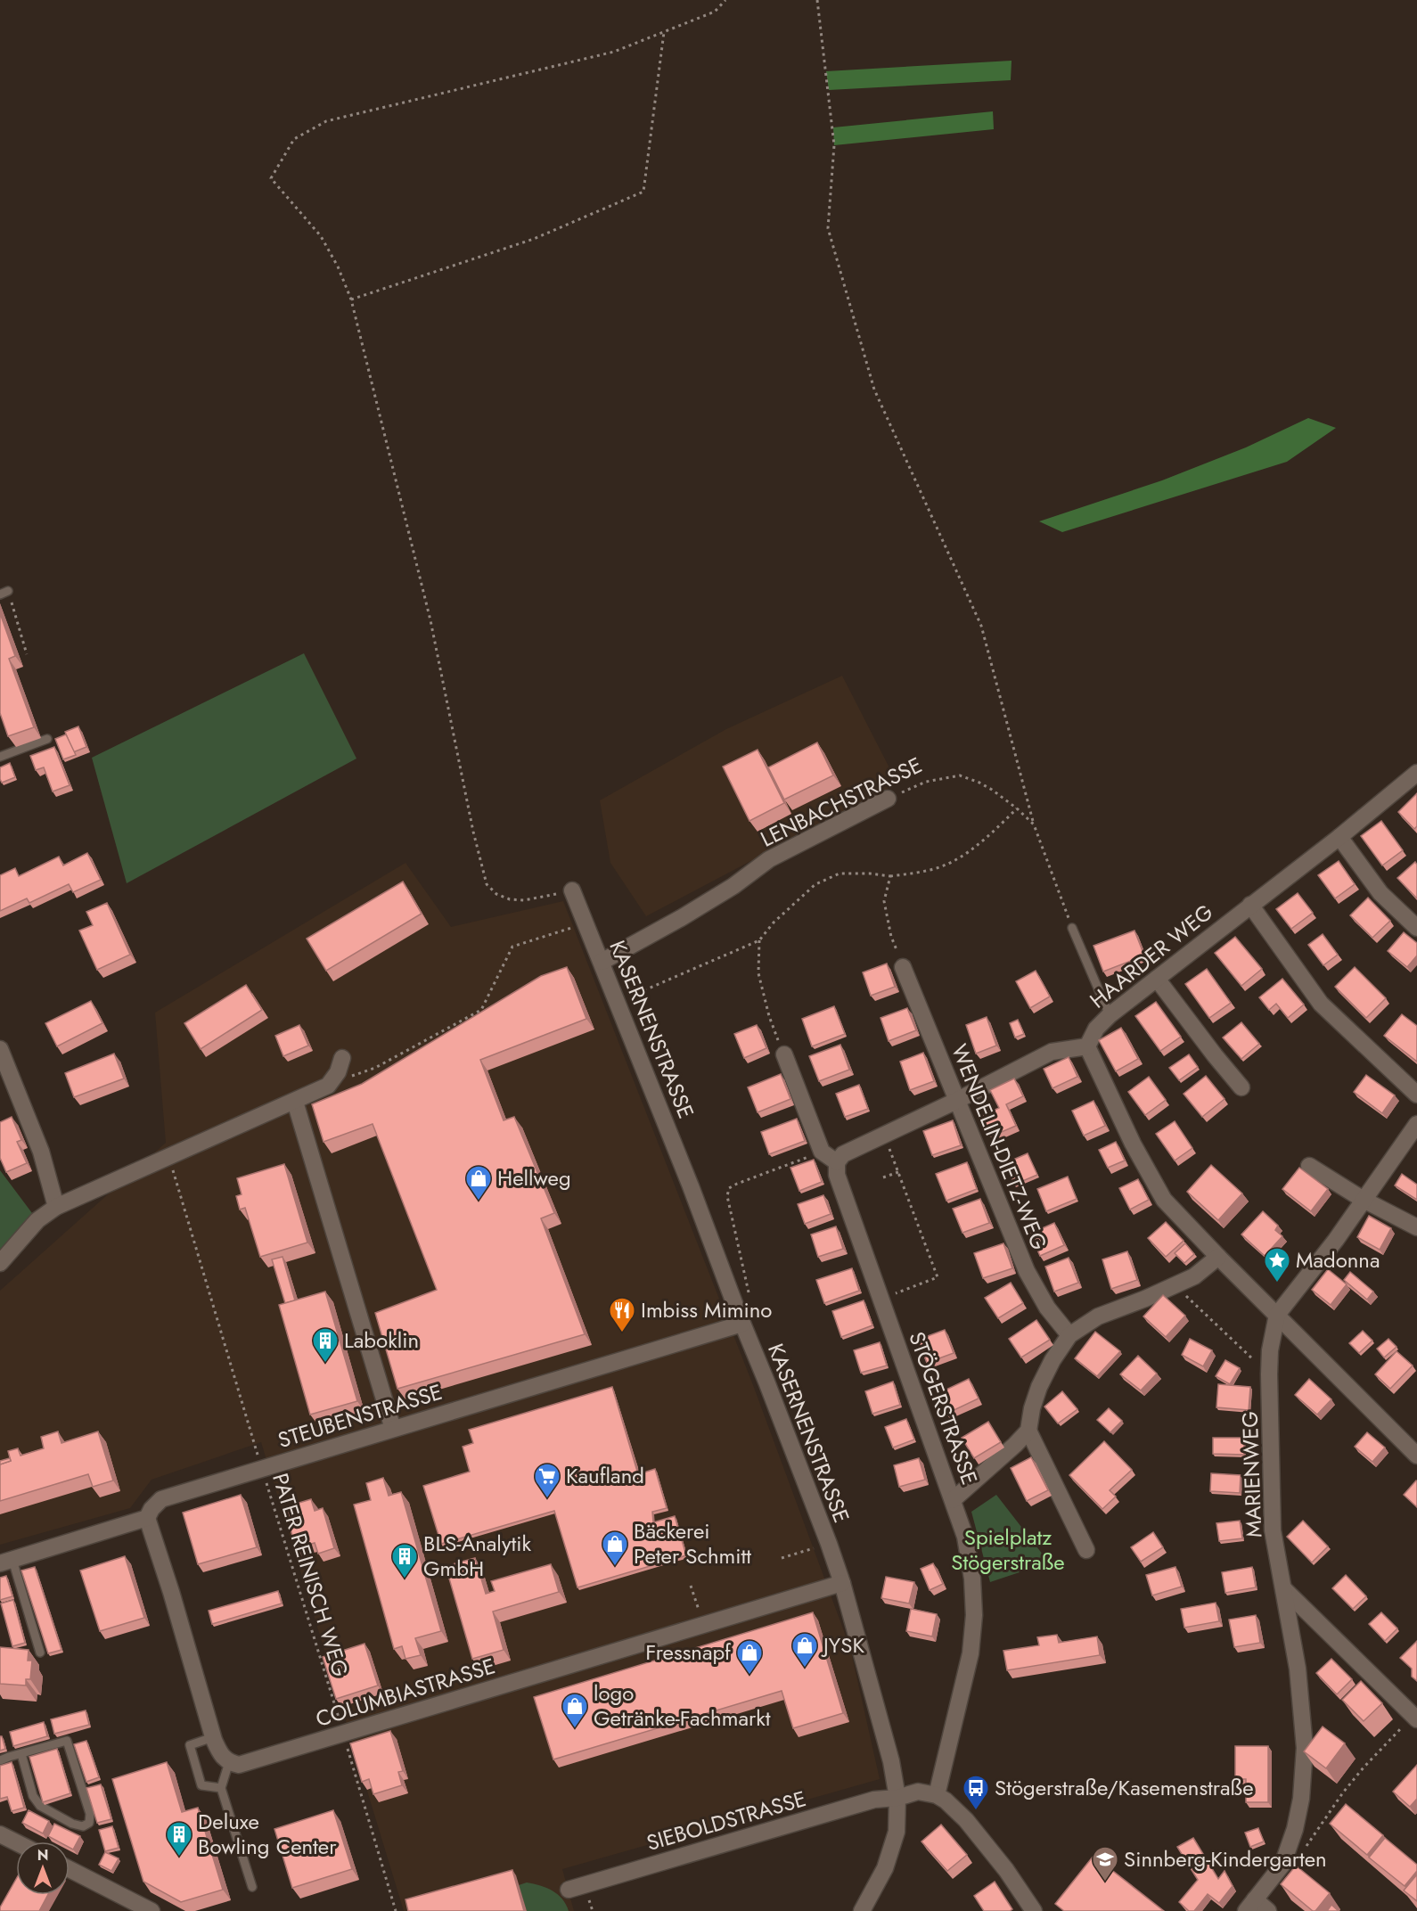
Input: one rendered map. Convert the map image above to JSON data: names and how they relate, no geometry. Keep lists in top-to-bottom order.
{
  "streets": {
    "street": [
      "LENBACHSTRASSE",
      "HAARDER WEG",
      "KASERNENSTRASSE",
      "WENDELIN-DIETZ-WEG",
      "STÖGERSTRASSE",
      "STEUBENSTRASSE",
      "MARIENWEG",
      "COLUMBIASTRASSE",
      "SIEBOLDSTRASSE"
    ],
    "path": ["PATER REINISCH WEG"]
  },
  "crossings": [
    ["LENBACHSTRASSE", "KASERNENSTRASSE"],
    ["KASERNENSTRASSE", "STEUBENSTRASSE"],
    ["KASERNENSTRASSE", "COLUMBIASTRASSE"],
    ["KASERNENSTRASSE", "SIEBOLDSTRASSE"],
    ["STEUBENSTRASSE", "PATER REINISCH WEG"],
    ["PATER REINISCH WEG", "COLUMBIASTRASSE"]
  ],
  "parks": ["Spielplatz Stögerstraße"],
  "places": {
    "shop": [
      "Hellweg",
      "Bäckerei Peter Schmitt",
      "JYSK",
      "Fressnapf",
      "logo Getränke-Fachmarkt"
    ],
    "place": ["Madonna"],
    "restaurant": ["Imbiss Mimino"],
    "building": ["Laboklin", "BLS-Analytik GmbH", "Deluxe Bowling Center"],
    "supermarket": ["Kaufland"],
    "bus stop": ["Stögerstraße/Kasemenstraße"],
    "school or university": ["Sinnberg-Kindergarten"]
  },
  "north": "top"
}
